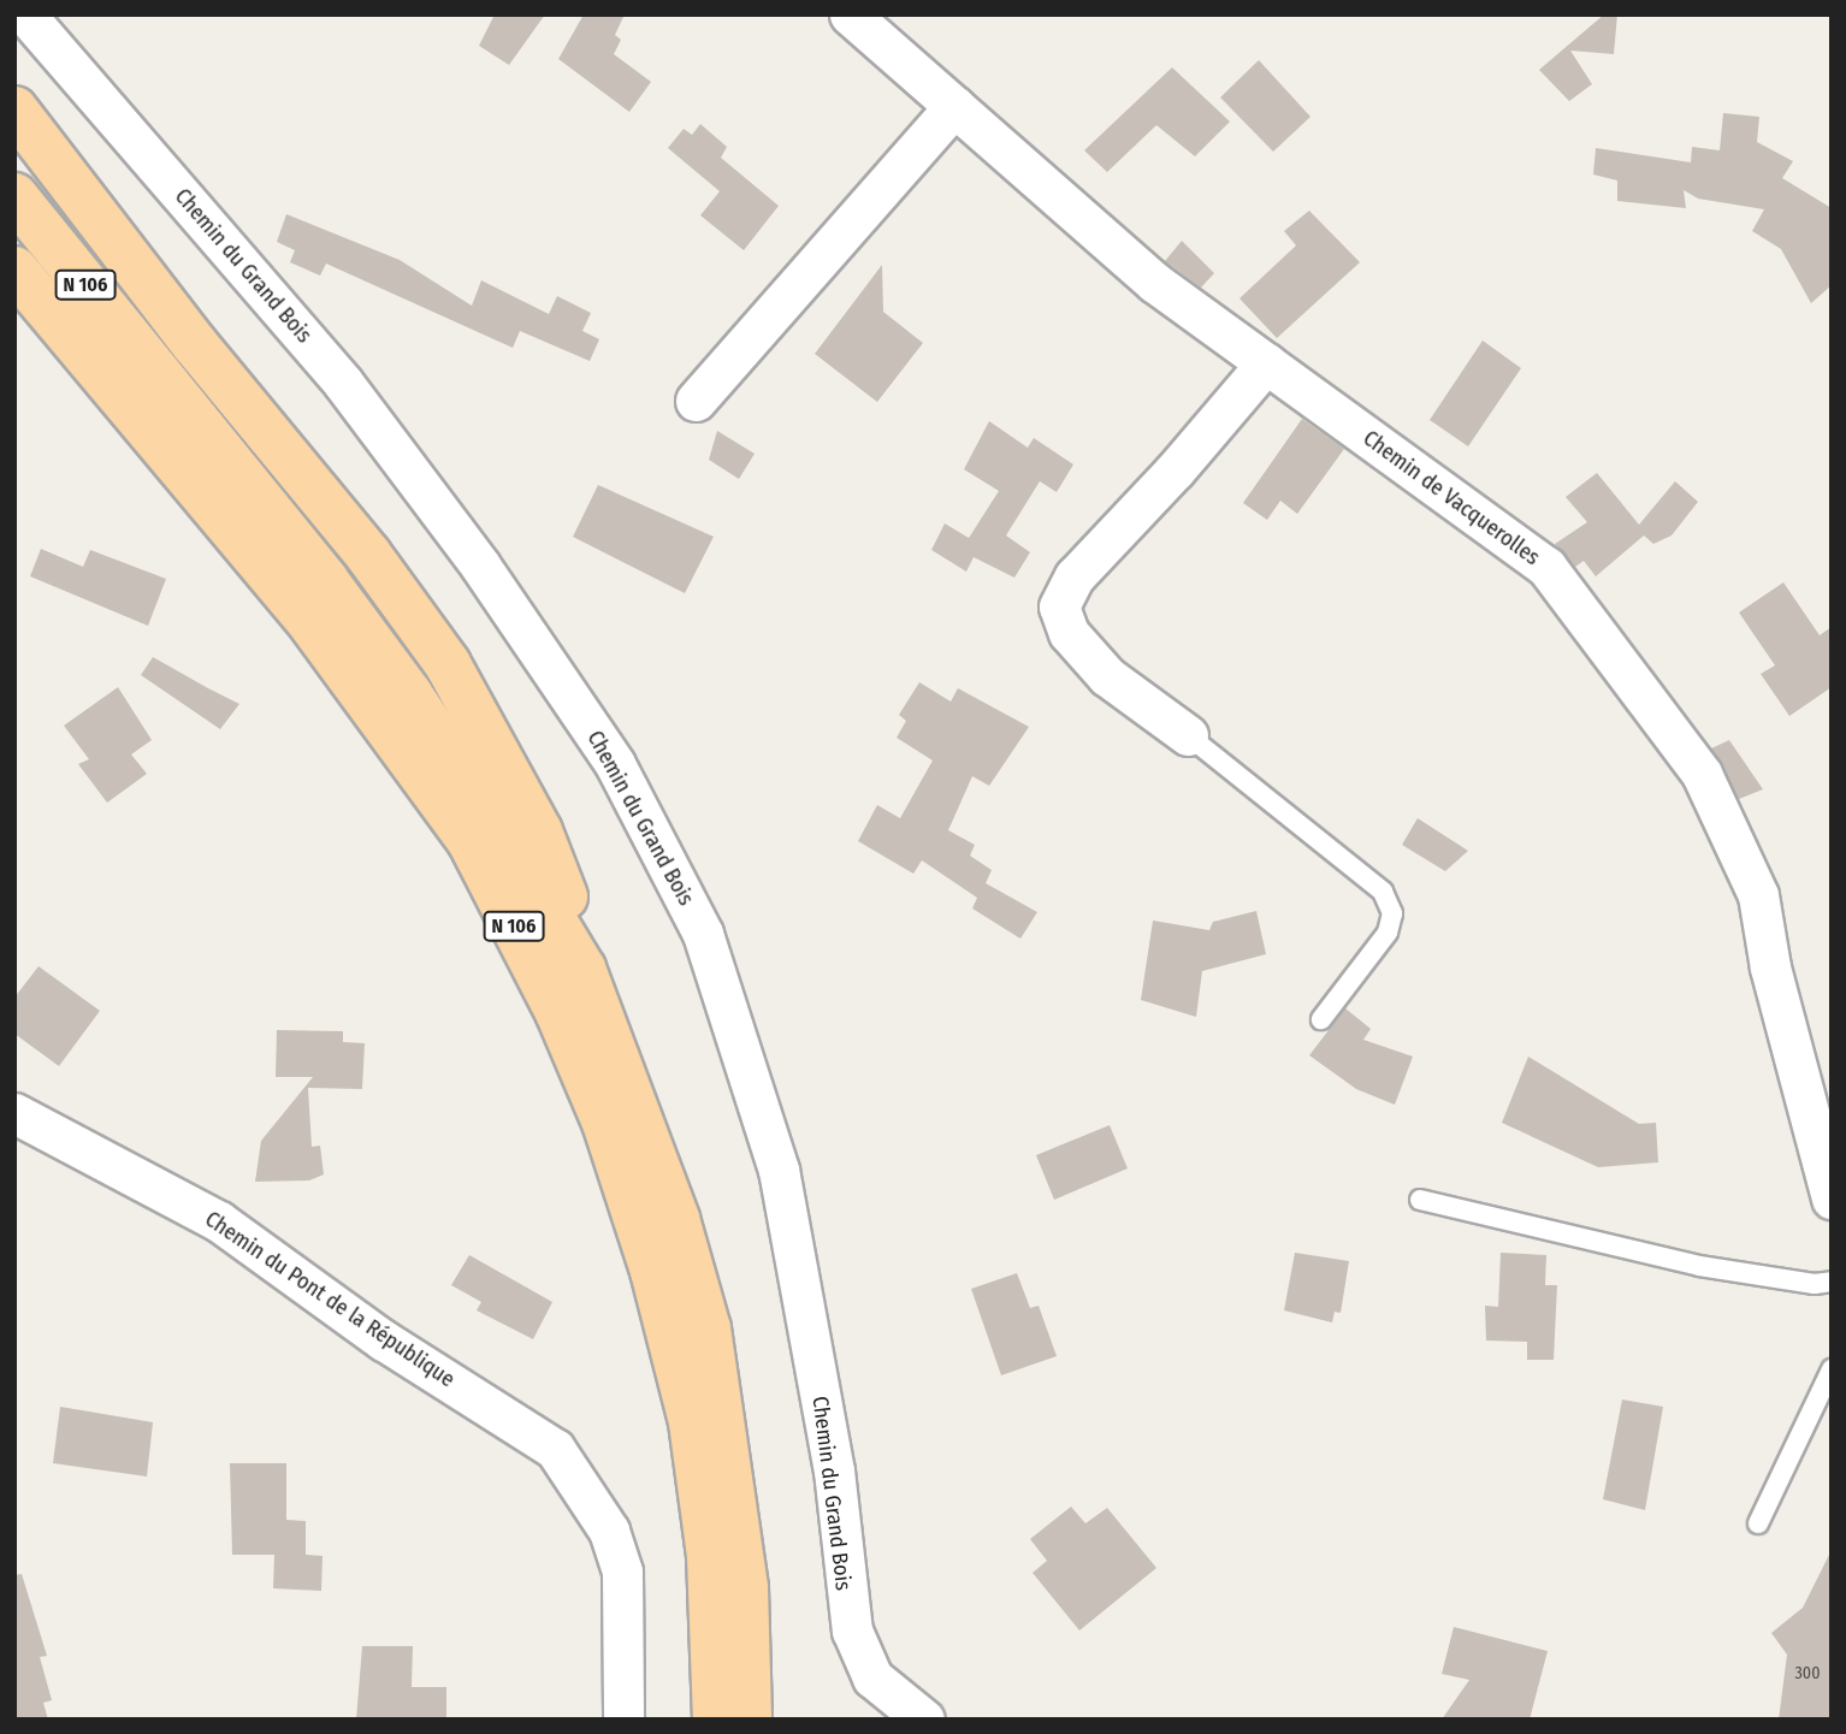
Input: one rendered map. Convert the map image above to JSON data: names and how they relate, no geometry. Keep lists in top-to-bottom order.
{
  "streets": {
    "main road": ["N 106"],
    "street": ["Chemin du Grand Bois", "Chemin de Vacquerolles", "Chemin du Pont de la République"]
  },
  "house_numbers": ["300"]
}
